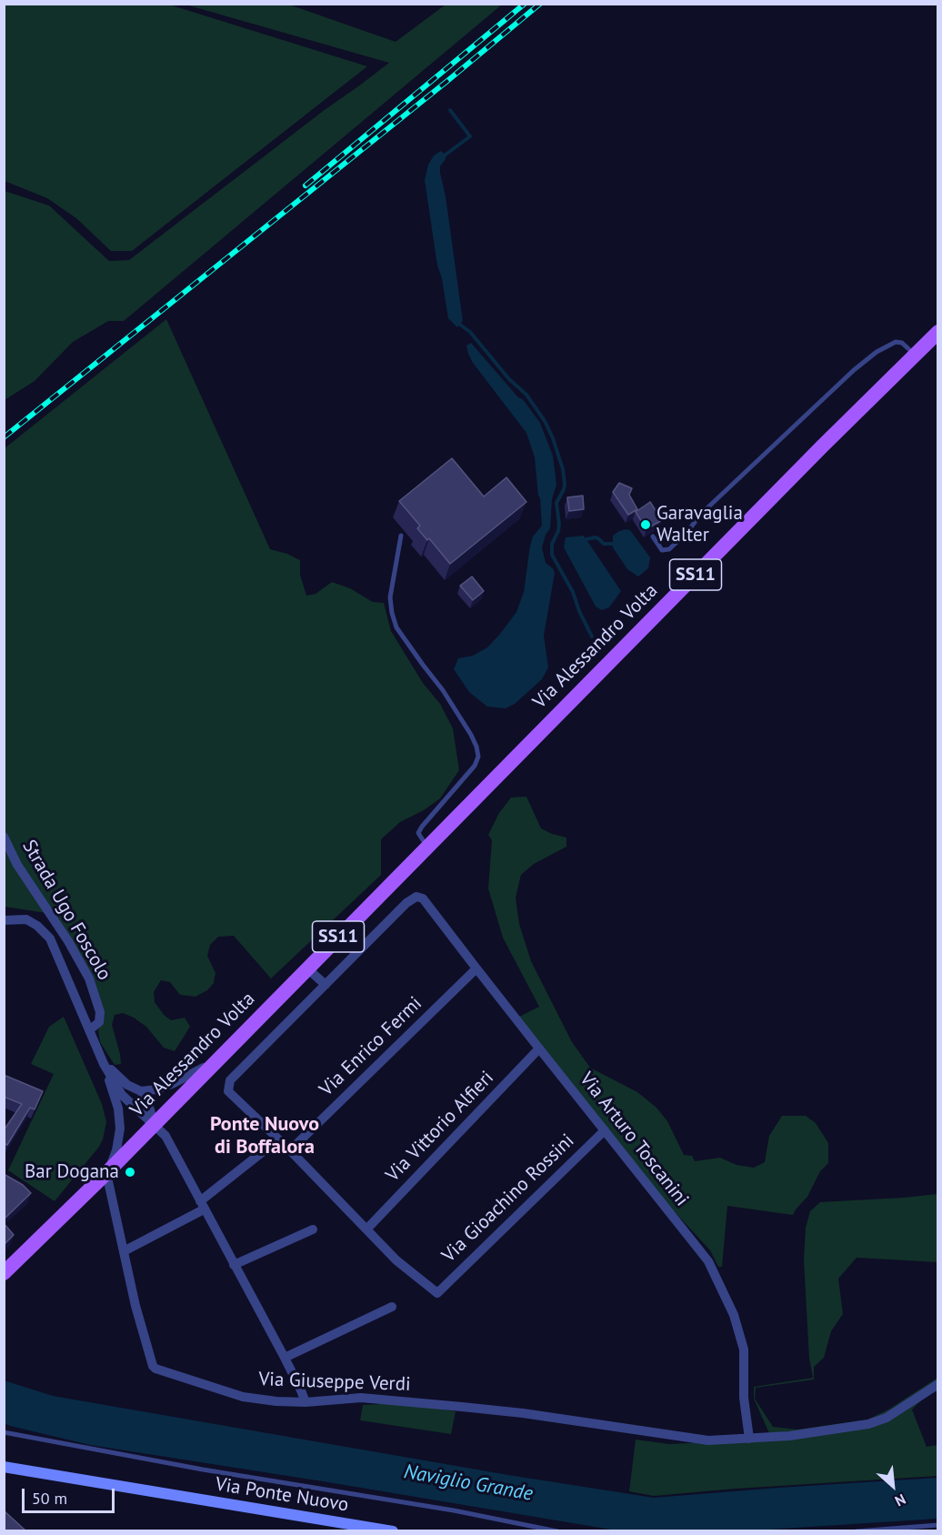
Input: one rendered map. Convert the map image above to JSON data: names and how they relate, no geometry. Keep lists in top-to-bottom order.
{
  "streets": {
    "main road": ["SS11", "Via Alessandro Volta"],
    "street": [
      "Strada Ugo Foscolo",
      "Via Enrico Fermi",
      "Via Vittorio Alfieri",
      "Via Arturo Toscanini",
      "Via Gioachino Rossini",
      "Via Giuseppe Verdi",
      "Via Ponte Nuovo"
    ]
  },
  "crossings": [
    ["SS11", "Via Alessandro Volta"],
    ["SS11", "Via Giuseppe Verdi"],
    ["Via Alessandro Volta", "Via Giuseppe Verdi"],
    ["Via Enrico Fermi", "Via Arturo Toscanini"],
    ["Via Vittorio Alfieri", "Via Arturo Toscanini"],
    ["Via Vittorio Alfieri", "Via Gioachino Rossini"],
    ["Via Arturo Toscanini", "Via Gioachino Rossini"],
    ["Via Arturo Toscanini", "Via Giuseppe Verdi"]
  ],
  "districts": ["Ponte Nuovo di Boffalora"],
  "water": ["Naviglio Grande"],
  "places": ["Garavaglia Walter", "Bar Dogana"],
  "scale_bar": "50 m",
  "north": "bottom right"
}
